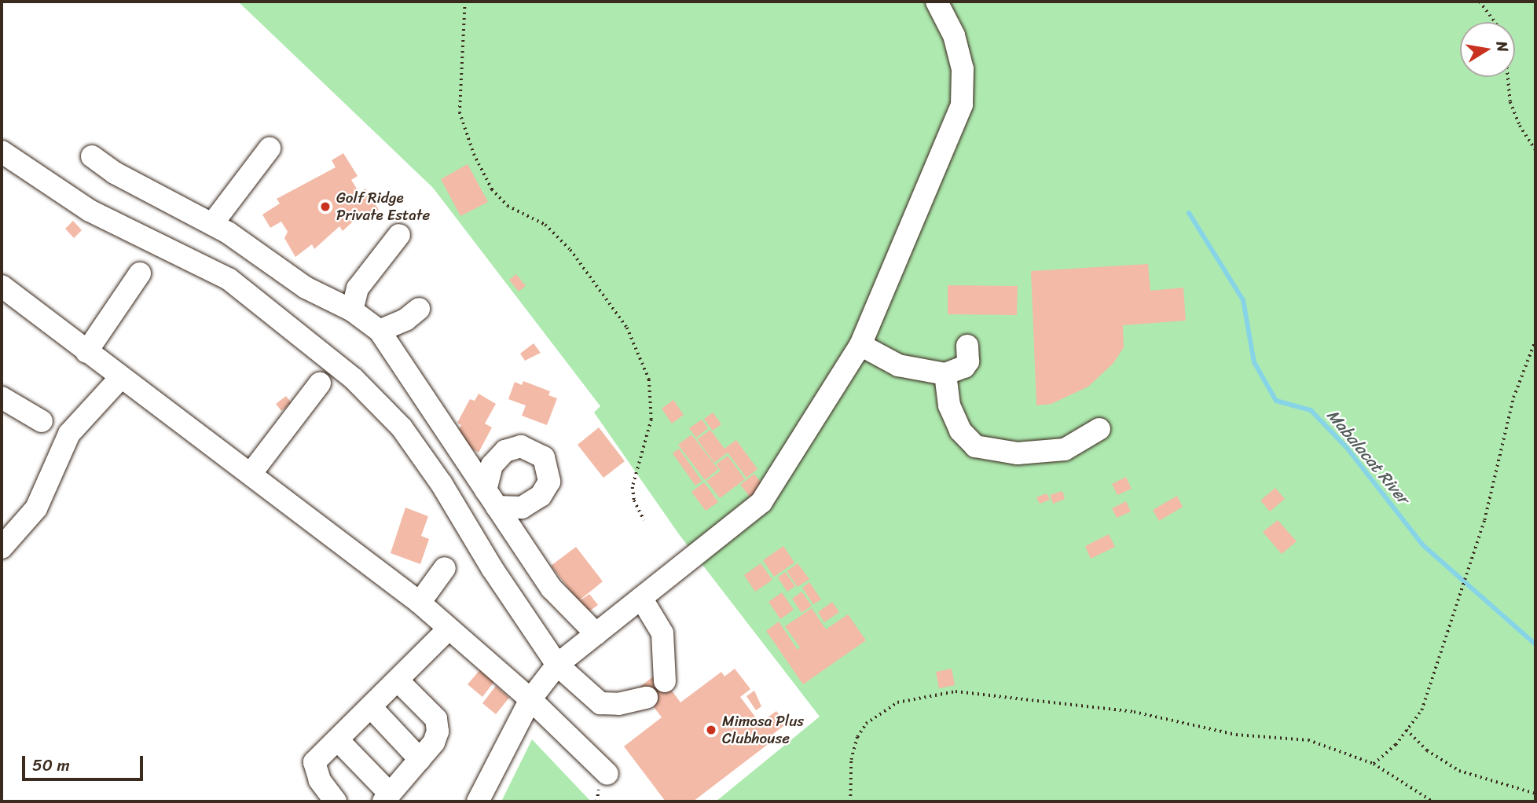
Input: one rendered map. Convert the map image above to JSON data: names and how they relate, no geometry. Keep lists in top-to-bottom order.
{
  "water": ["Mabalacat River"],
  "places": ["Golf Ridge Private Estate", "Mimosa Plus Clubhouse"],
  "scale_bar": "50 m",
  "north": "right"
}
